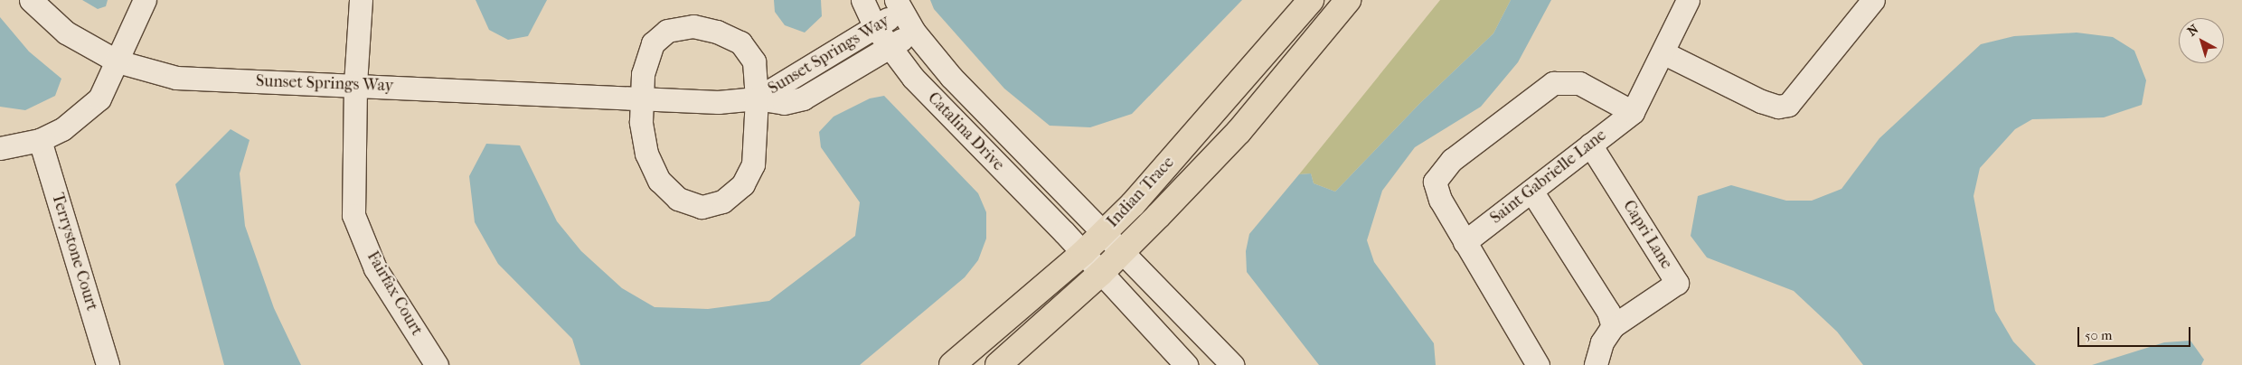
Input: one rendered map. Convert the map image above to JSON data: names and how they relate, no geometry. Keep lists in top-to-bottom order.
{
  "streets": {
    "main road": ["Indian Trace"],
    "street": [
      "Sunset Springs Way",
      "Catalina Drive",
      "Saint Gabrielle Lane",
      "Capri Lane",
      "Terrystone Court",
      "Fairfax Court"
    ]
  },
  "crossings": [
    ["Sunset Springs Way", "Catalina Drive"],
    ["Sunset Springs Way", "Fairfax Court"],
    ["Catalina Drive", "Indian Trace"],
    ["Saint Gabrielle Lane", "Capri Lane"]
  ],
  "scale_bar": "50 m",
  "north": "top left"
}
